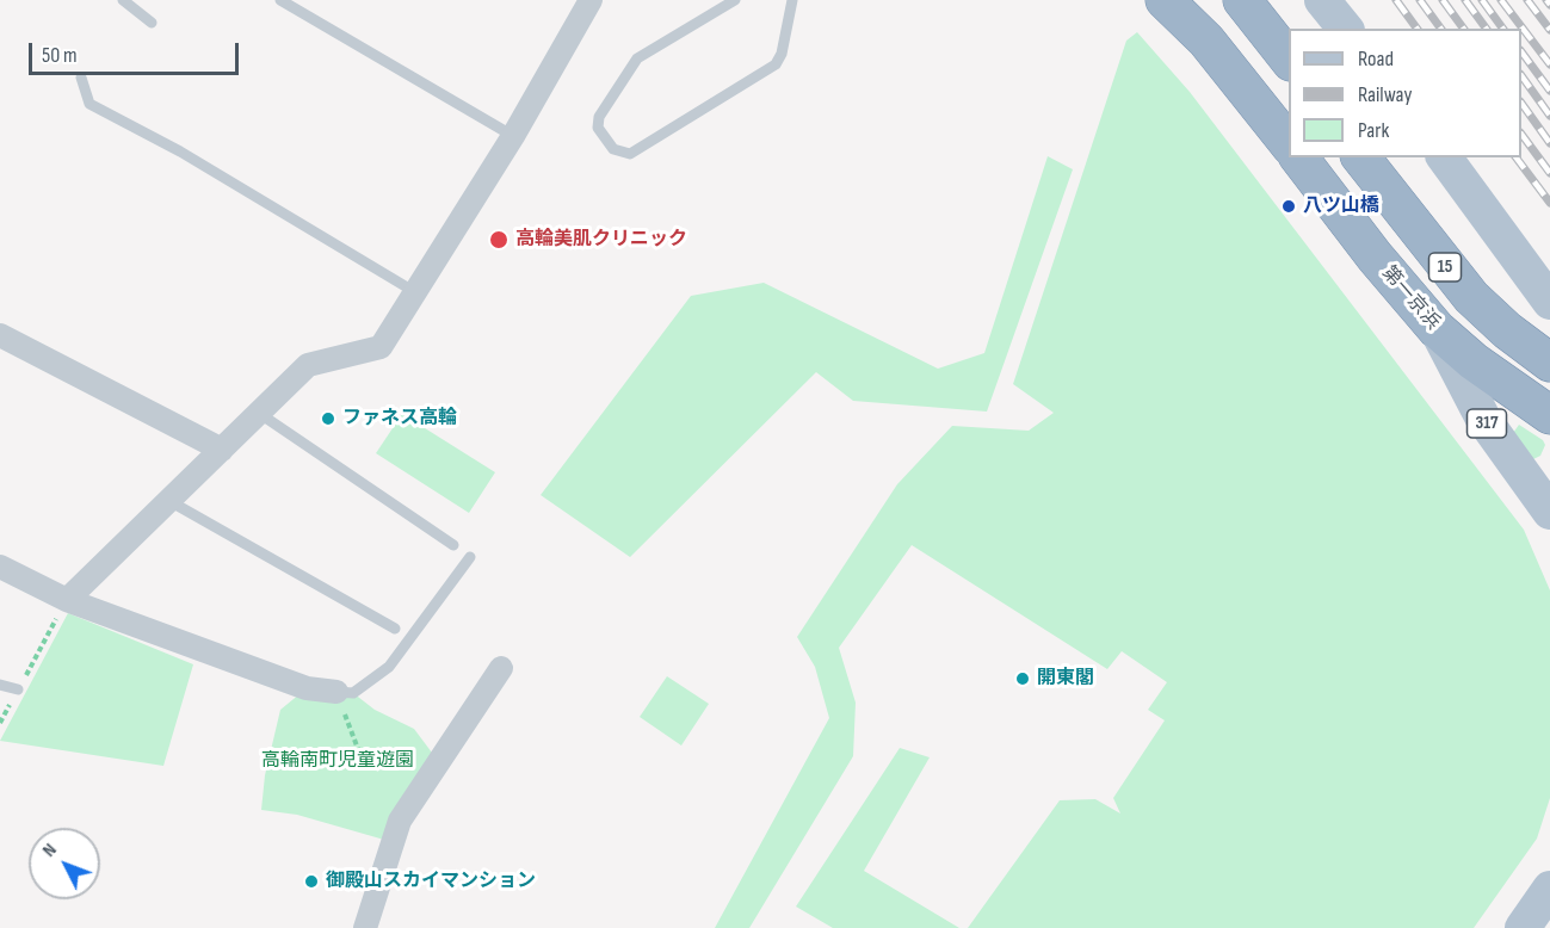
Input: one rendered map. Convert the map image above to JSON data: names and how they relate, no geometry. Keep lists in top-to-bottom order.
{
  "streets": {
    "highway": ["15", "第一京浜"],
    "main road": ["317"]
  },
  "crossings": [
    ["第一京浜", "317"]
  ],
  "parks": ["高輪南町児童遊園"],
  "places": [
    "八ツ山橋",
    "高輪美肌クリニック",
    "ファネス高輪",
    "開東閣",
    "御殿山スカイマンション"
  ],
  "legend": ["Road", "Railway", "Park"],
  "scale_bar": "50 m",
  "north": "top left"
}
